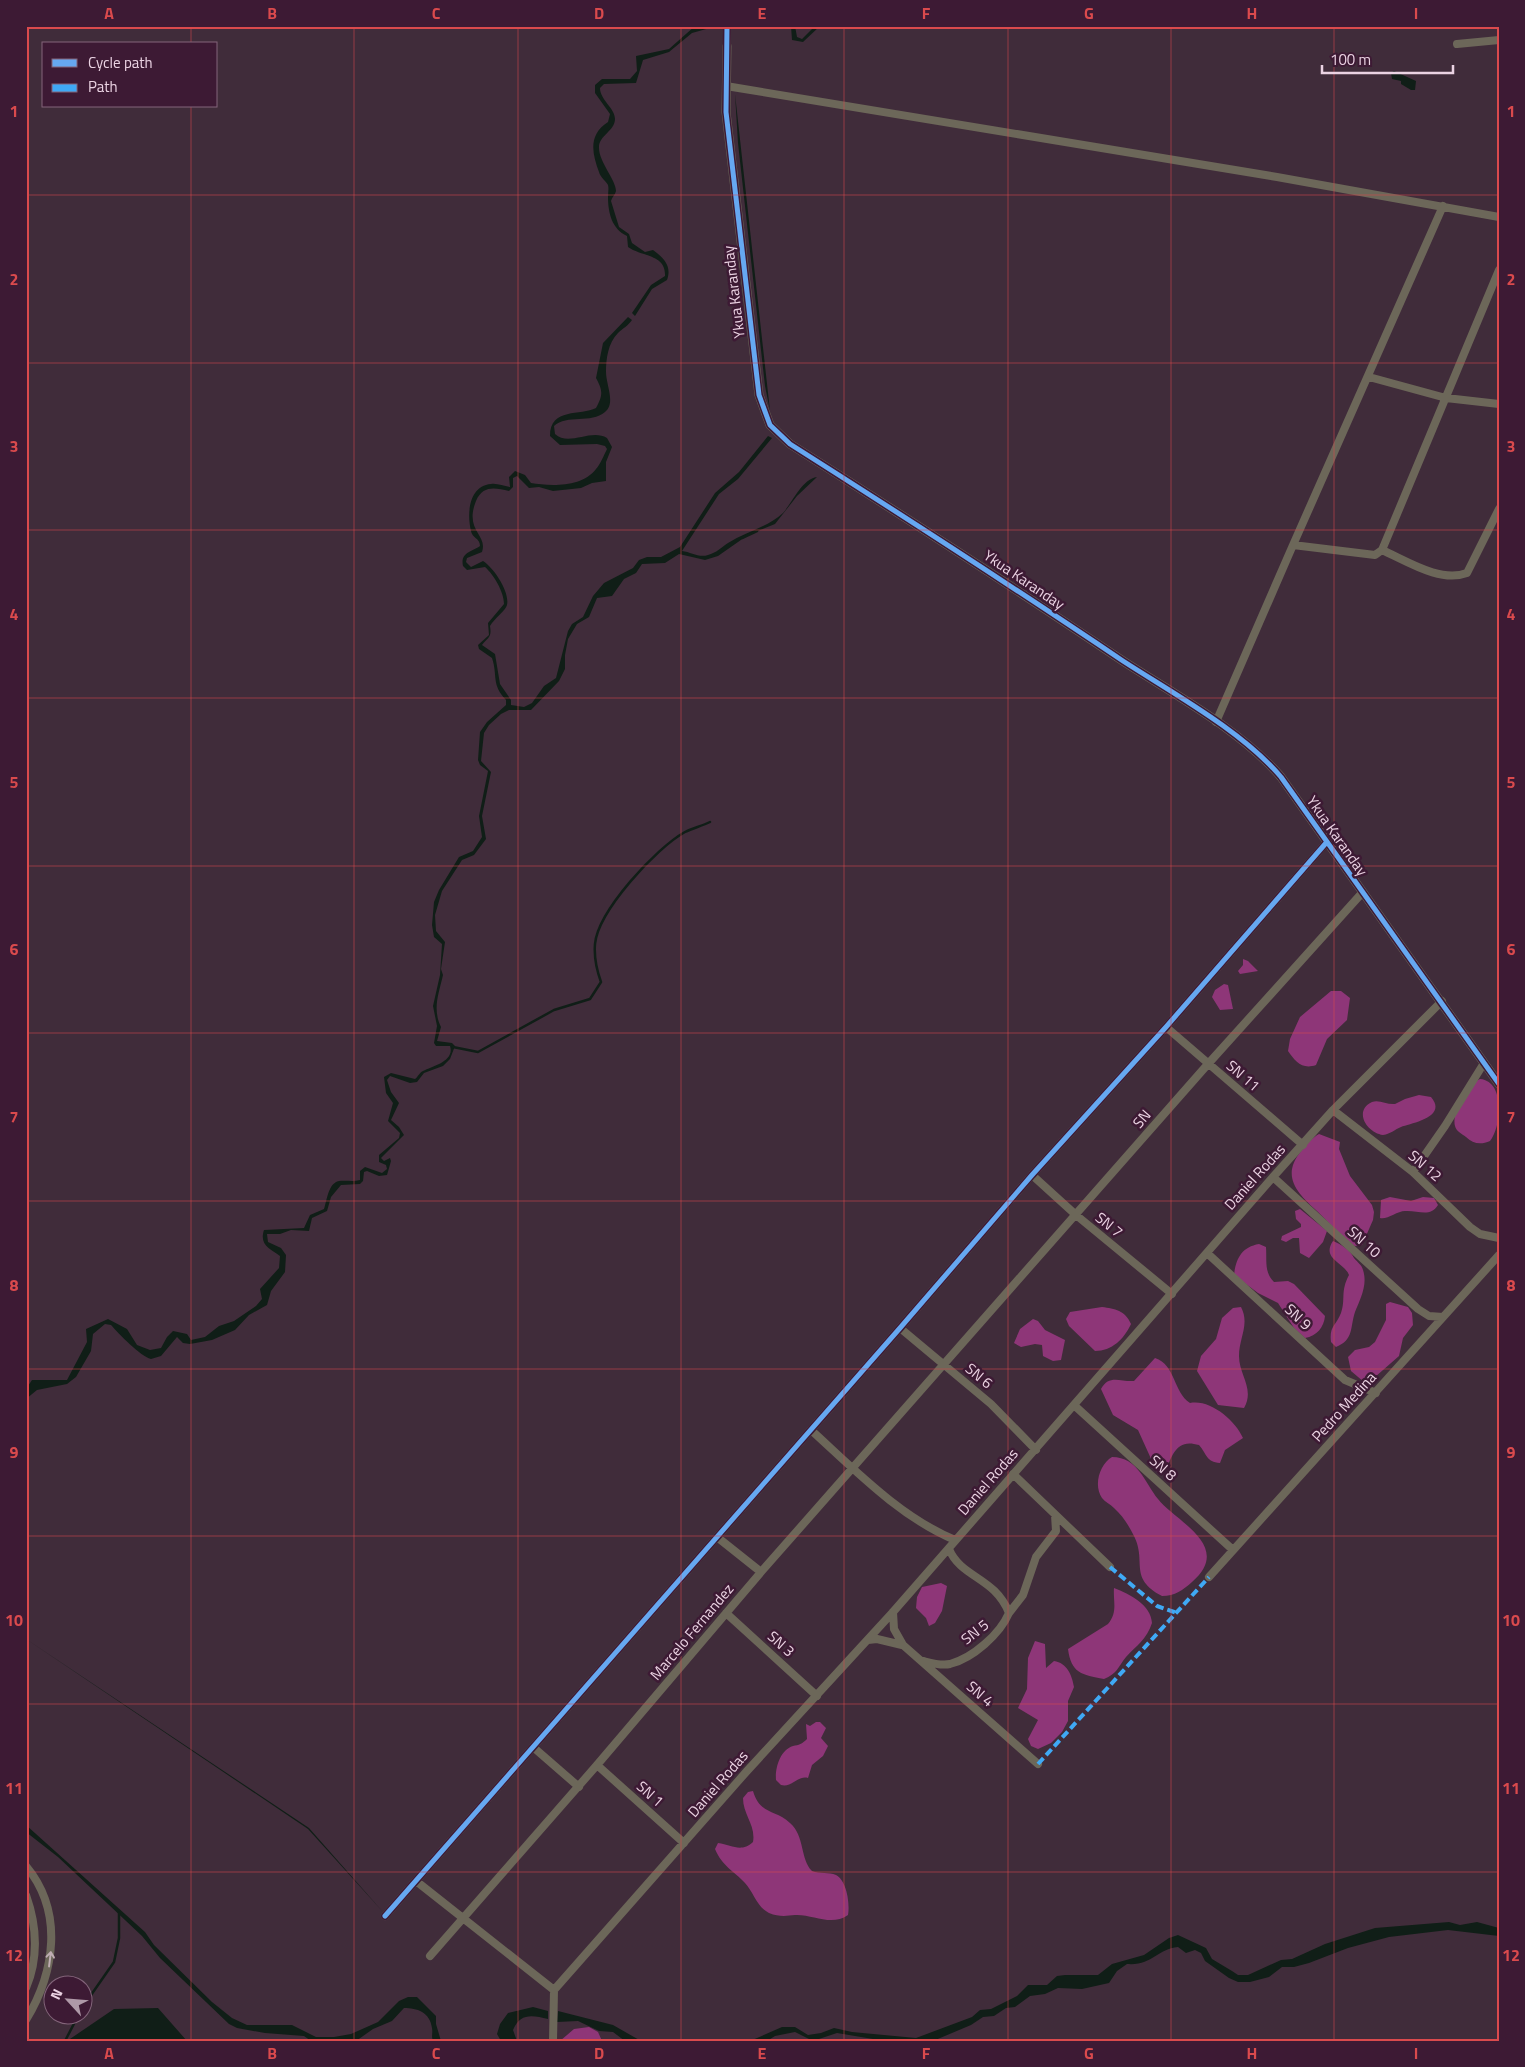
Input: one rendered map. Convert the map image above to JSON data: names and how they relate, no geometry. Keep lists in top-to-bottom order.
{
  "streets": {
    "street": [
      "Ykua Karanday",
      "SN 11",
      "SN",
      "SN 12",
      "Daniel Rodas",
      "SN 7",
      "SN 10",
      "SN 9",
      "SN 6",
      "Pedro Medina",
      "SN 8",
      "Marcelo Fernandez",
      "SN 5",
      "SN 3",
      "SN 4",
      "SN 1"
    ]
  },
  "crossings": [
    ["Ykua Karanday", "SN"],
    ["Ykua Karanday", "Daniel Rodas"],
    ["SN 11", "SN"],
    ["SN 11", "Daniel Rodas"],
    ["SN", "SN 7"],
    ["SN", "SN 6"],
    ["SN", "Marcelo Fernandez"],
    ["SN 12", "Daniel Rodas"],
    ["Daniel Rodas", "SN 7"],
    ["Daniel Rodas", "SN 10"],
    ["Daniel Rodas", "SN 9"],
    ["Daniel Rodas", "SN 6"],
    ["Daniel Rodas", "SN 8"],
    ["Daniel Rodas", "SN 5"],
    ["Daniel Rodas", "SN 3"],
    ["Daniel Rodas", "SN 4"],
    ["Daniel Rodas", "SN 1"],
    ["SN 10", "Pedro Medina"],
    ["SN 9", "Pedro Medina"],
    ["SN 6", "Marcelo Fernandez"],
    ["Pedro Medina", "SN 8"],
    ["Marcelo Fernandez", "SN 3"],
    ["Marcelo Fernandez", "SN 1"],
    ["SN 5", "SN 4"]
  ],
  "legend": ["Cycle path", "Path"],
  "scale_bar": "100 m",
  "north": "top left",
  "grid": {
    "columns": [
      "A",
      "B",
      "C",
      "D",
      "E",
      "F",
      "G",
      "H",
      "I"
    ],
    "rows": [
      "1",
      "2",
      "3",
      "4",
      "5",
      "6",
      "7",
      "8",
      "9",
      "10",
      "11",
      "12"
    ]
  }
}
